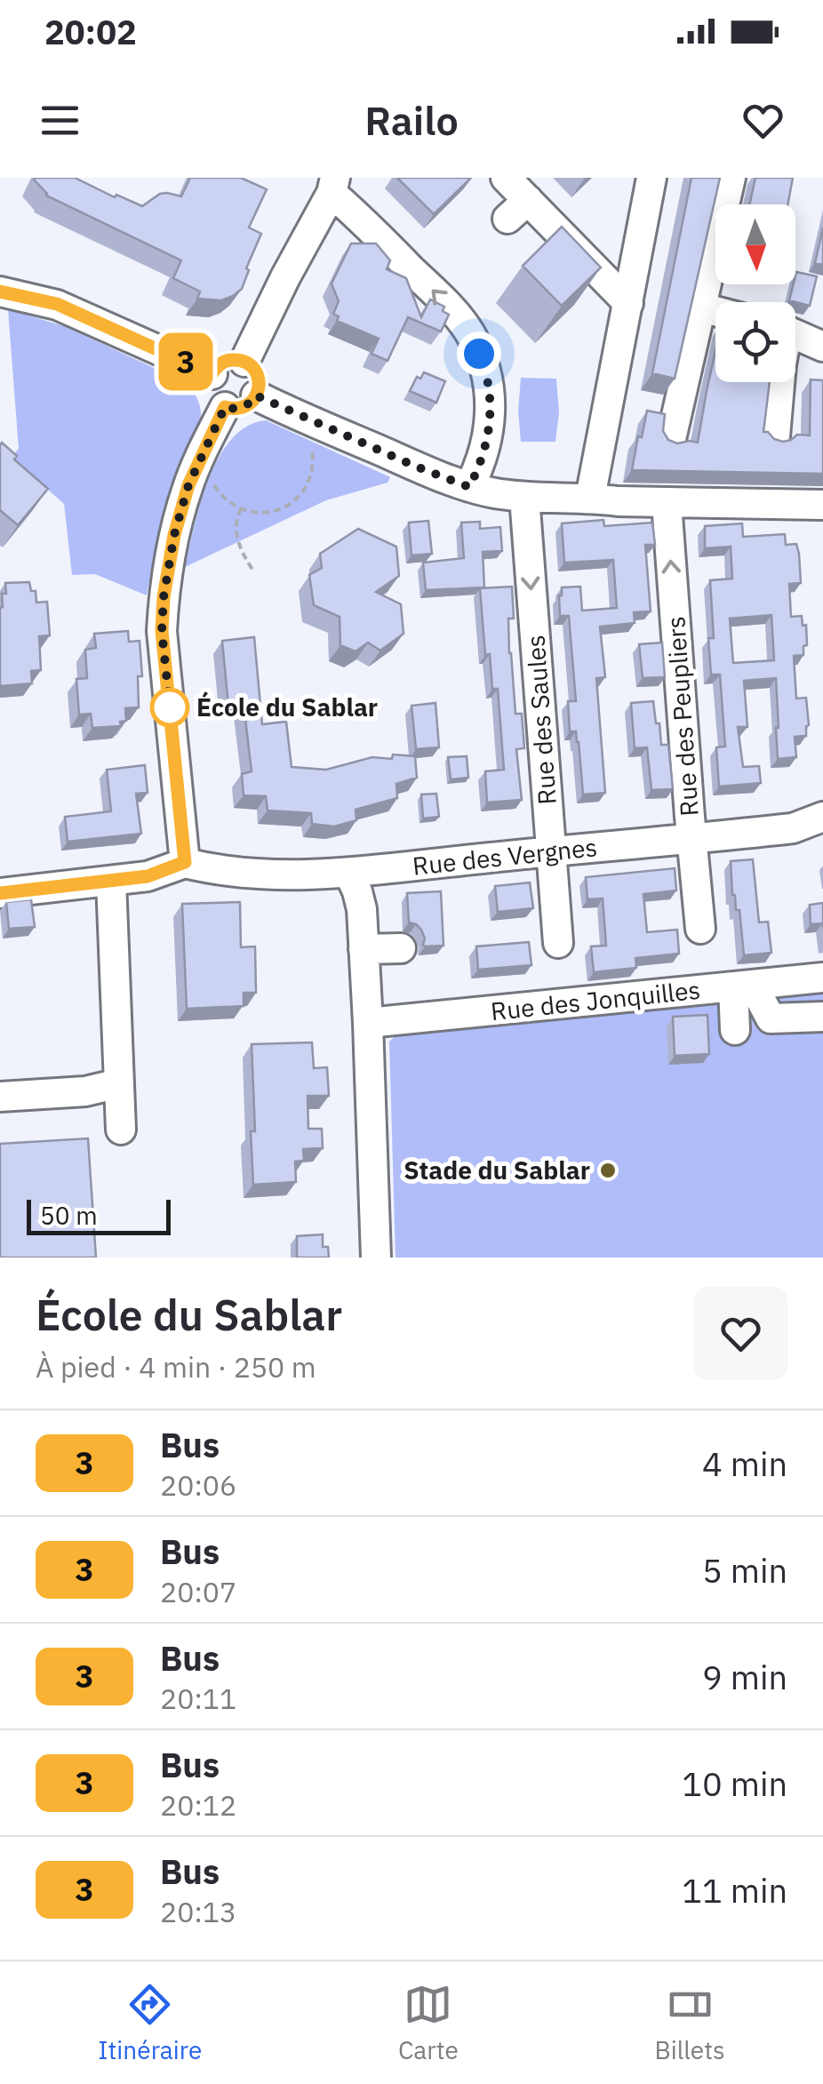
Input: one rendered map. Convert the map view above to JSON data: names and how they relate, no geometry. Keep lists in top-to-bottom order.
{
  "streets": {
    "street": [
      "Rue des Peupliers",
      "Rue des Saules",
      "Rue des Vergnes",
      "Rue des Jonquilles"
    ]
  },
  "crossings": [
    ["Rue des Peupliers", "Rue des Vergnes"],
    ["Rue des Saules", "Rue des Vergnes"]
  ],
  "one_way": ["Rue des Peupliers", "Rue des Saules"],
  "places": ["École du Sablar", "Stade du Sablar"],
  "lines": ["bus line 3"],
  "scale_bar": "50 m",
  "north": "bottom",
  "page": {
    "status": "20:02",
    "header": "Railo",
    "on_map": "3",
    "scale": "50 m",
    "heading": ["École du Sablar", "À pied · 4 min · 250 m"],
    "list": [
      {
        "mark": "3",
        "name": "Bus",
        "note": "20:06",
        "value": "4 min"
      },
      {
        "mark": "3",
        "name": "Bus",
        "note": "20:07",
        "value": "5 min"
      },
      {
        "mark": "3",
        "name": "Bus",
        "note": "20:11",
        "value": "9 min"
      },
      {
        "mark": "3",
        "name": "Bus",
        "note": "20:12",
        "value": "10 min"
      },
      {
        "mark": "3",
        "name": "Bus",
        "note": "20:13",
        "value": "11 min"
      }
    ],
    "tabs": ["Itinéraire", "Carte", "Billets"]
  }
}
